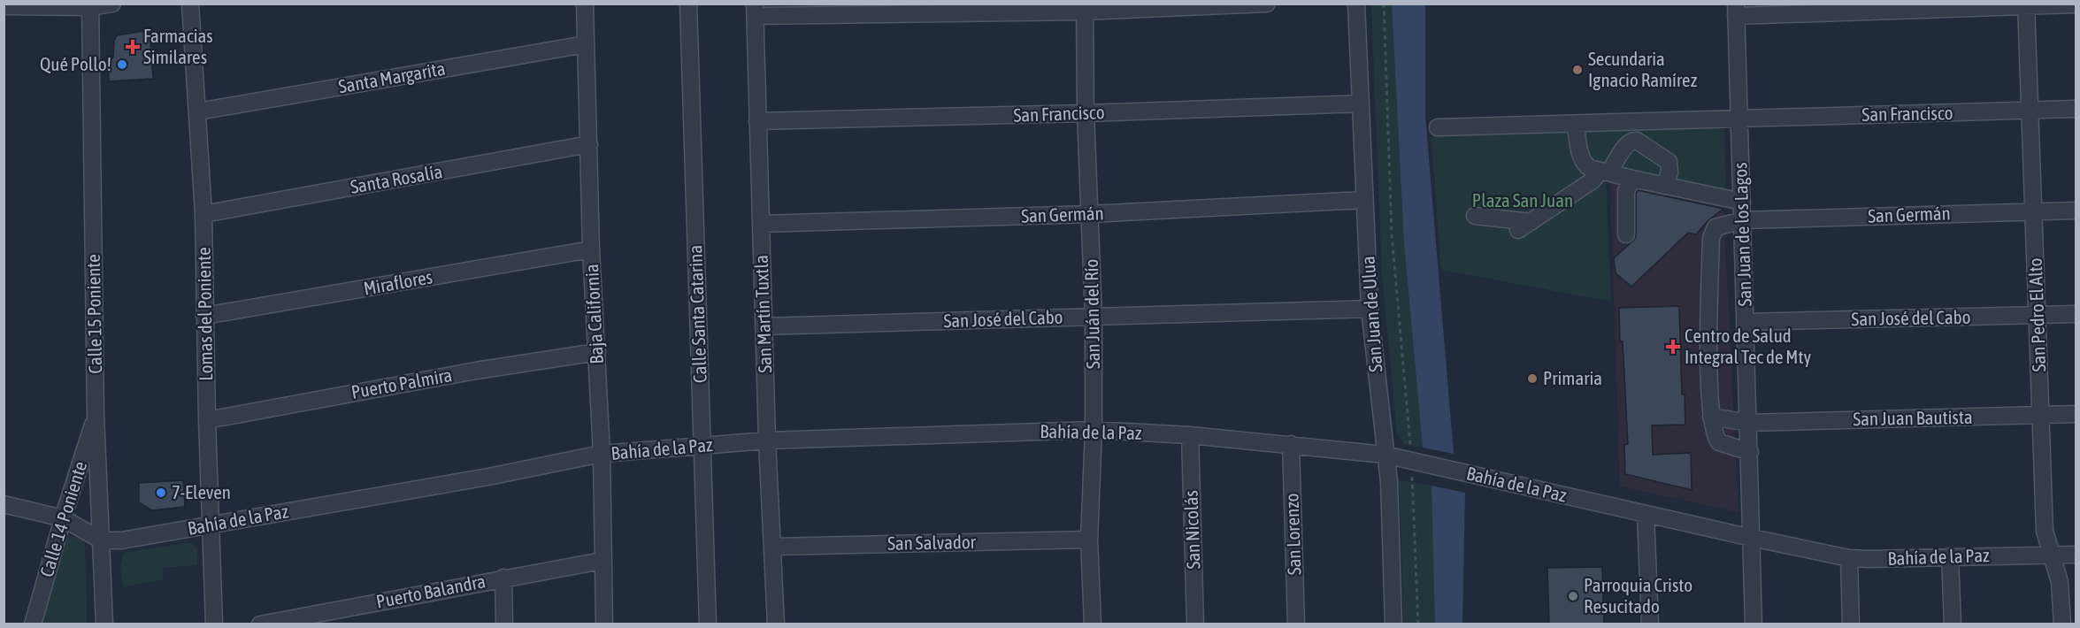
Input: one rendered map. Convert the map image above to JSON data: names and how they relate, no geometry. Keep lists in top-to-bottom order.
{
  "streets": {
    "street": [
      "Santa Margarita",
      "San Francisco",
      "Santa Rosalía",
      "San Germán",
      "San Juan de los Lagos",
      "Miraflores",
      "Calle 15 Poniente",
      "Lomas del Poniente",
      "Baja California",
      "Calle Santa Catarina",
      "San Martín Tuxtla",
      "San Juán del Río",
      "San Juan de Ulua",
      "San Pedro El Alto",
      "San José del Cabo",
      "Puerto Palmira",
      "San Juan Bautista",
      "Bahía de la Paz",
      "Calle 14 Poniente",
      "San Nicolás",
      "San Lorenzo",
      "San Salvador",
      "Puerto Balandra"
    ]
  },
  "crossings": [
    ["Santa Margarita", "Lomas del Poniente"],
    ["Santa Margarita", "Baja California"],
    ["San Francisco", "San Juan de los Lagos"],
    ["San Francisco", "San Martín Tuxtla"],
    ["San Francisco", "San Juán del Río"],
    ["San Francisco", "San Juan de Ulua"],
    ["San Francisco", "San Pedro El Alto"],
    ["Santa Rosalía", "Lomas del Poniente"],
    ["Santa Rosalía", "Baja California"],
    ["San Germán", "San Juan de los Lagos"],
    ["San Germán", "San Martín Tuxtla"],
    ["San Germán", "San Juán del Río"],
    ["San Germán", "San Juan de Ulua"],
    ["San Germán", "San Pedro El Alto"],
    ["San Juan de los Lagos", "San José del Cabo"],
    ["San Juan de los Lagos", "San Juan Bautista"],
    ["San Juan de los Lagos", "Bahía de la Paz"],
    ["Miraflores", "Lomas del Poniente"],
    ["Miraflores", "Baja California"],
    ["Calle 15 Poniente", "Bahía de la Paz"],
    ["Calle 15 Poniente", "Calle 14 Poniente"],
    ["Lomas del Poniente", "Puerto Palmira"],
    ["Lomas del Poniente", "Bahía de la Paz"],
    ["Baja California", "Puerto Palmira"],
    ["Baja California", "Bahía de la Paz"],
    ["Baja California", "Puerto Balandra"],
    ["Calle Santa Catarina", "Bahía de la Paz"],
    ["San Martín Tuxtla", "San José del Cabo"],
    ["San Martín Tuxtla", "Bahía de la Paz"],
    ["San Martín Tuxtla", "San Salvador"],
    ["San Juán del Río", "San José del Cabo"],
    ["San Juán del Río", "Bahía de la Paz"],
    ["San Juán del Río", "San Salvador"],
    ["San Juan de Ulua", "San José del Cabo"],
    ["San Juan de Ulua", "Bahía de la Paz"],
    ["San Pedro El Alto", "San José del Cabo"],
    ["San Pedro El Alto", "San Juan Bautista"],
    ["San Pedro El Alto", "Bahía de la Paz"],
    ["Bahía de la Paz", "San Nicolás"],
    ["Bahía de la Paz", "San Lorenzo"]
  ],
  "parks": ["Plaza San Juan"],
  "places": {
    "health": ["Farmacias Similares", "Centro de Salud Integral Tec de Mty"],
    "other": [
      "Qué Pollo!",
      "Secundaria Ignacio Ramírez",
      "Primaria",
      "7-Eleven",
      "Parroquia Cristo Resucitado"
    ]
  }
}
